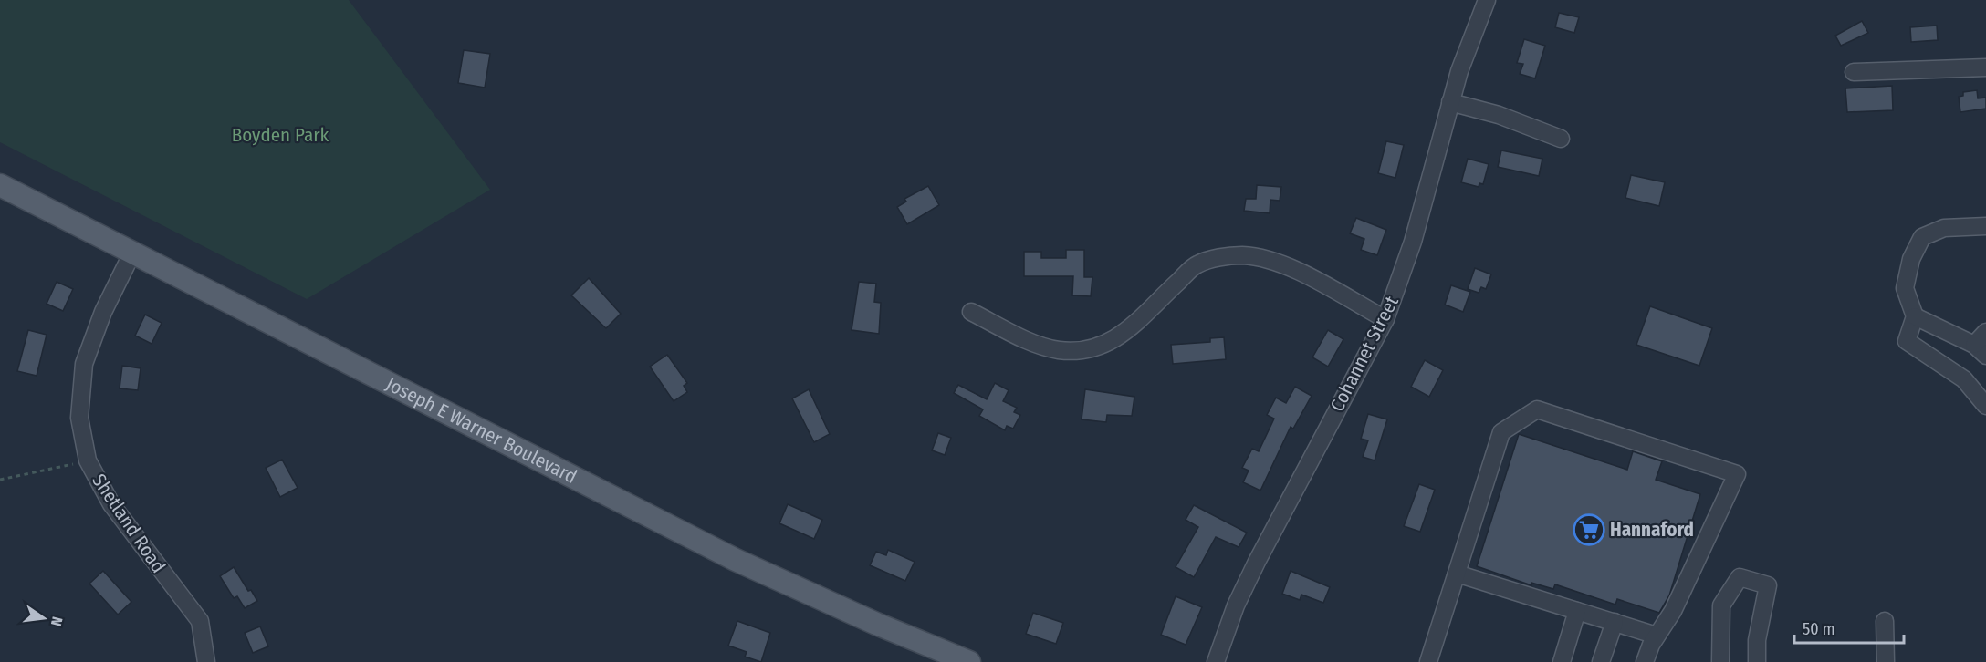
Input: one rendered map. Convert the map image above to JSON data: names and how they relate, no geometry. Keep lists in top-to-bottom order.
{
  "streets": {
    "main road": ["Joseph E Warner Boulevard"],
    "street": ["Cohannet Street", "Shetland Road"]
  },
  "crossings": [
    ["Joseph E Warner Boulevard", "Shetland Road"]
  ],
  "parks": ["Boyden Park"],
  "places": {
    "supermarket": ["Hannaford"]
  },
  "scale_bar": "50 m",
  "north": "right"
}
